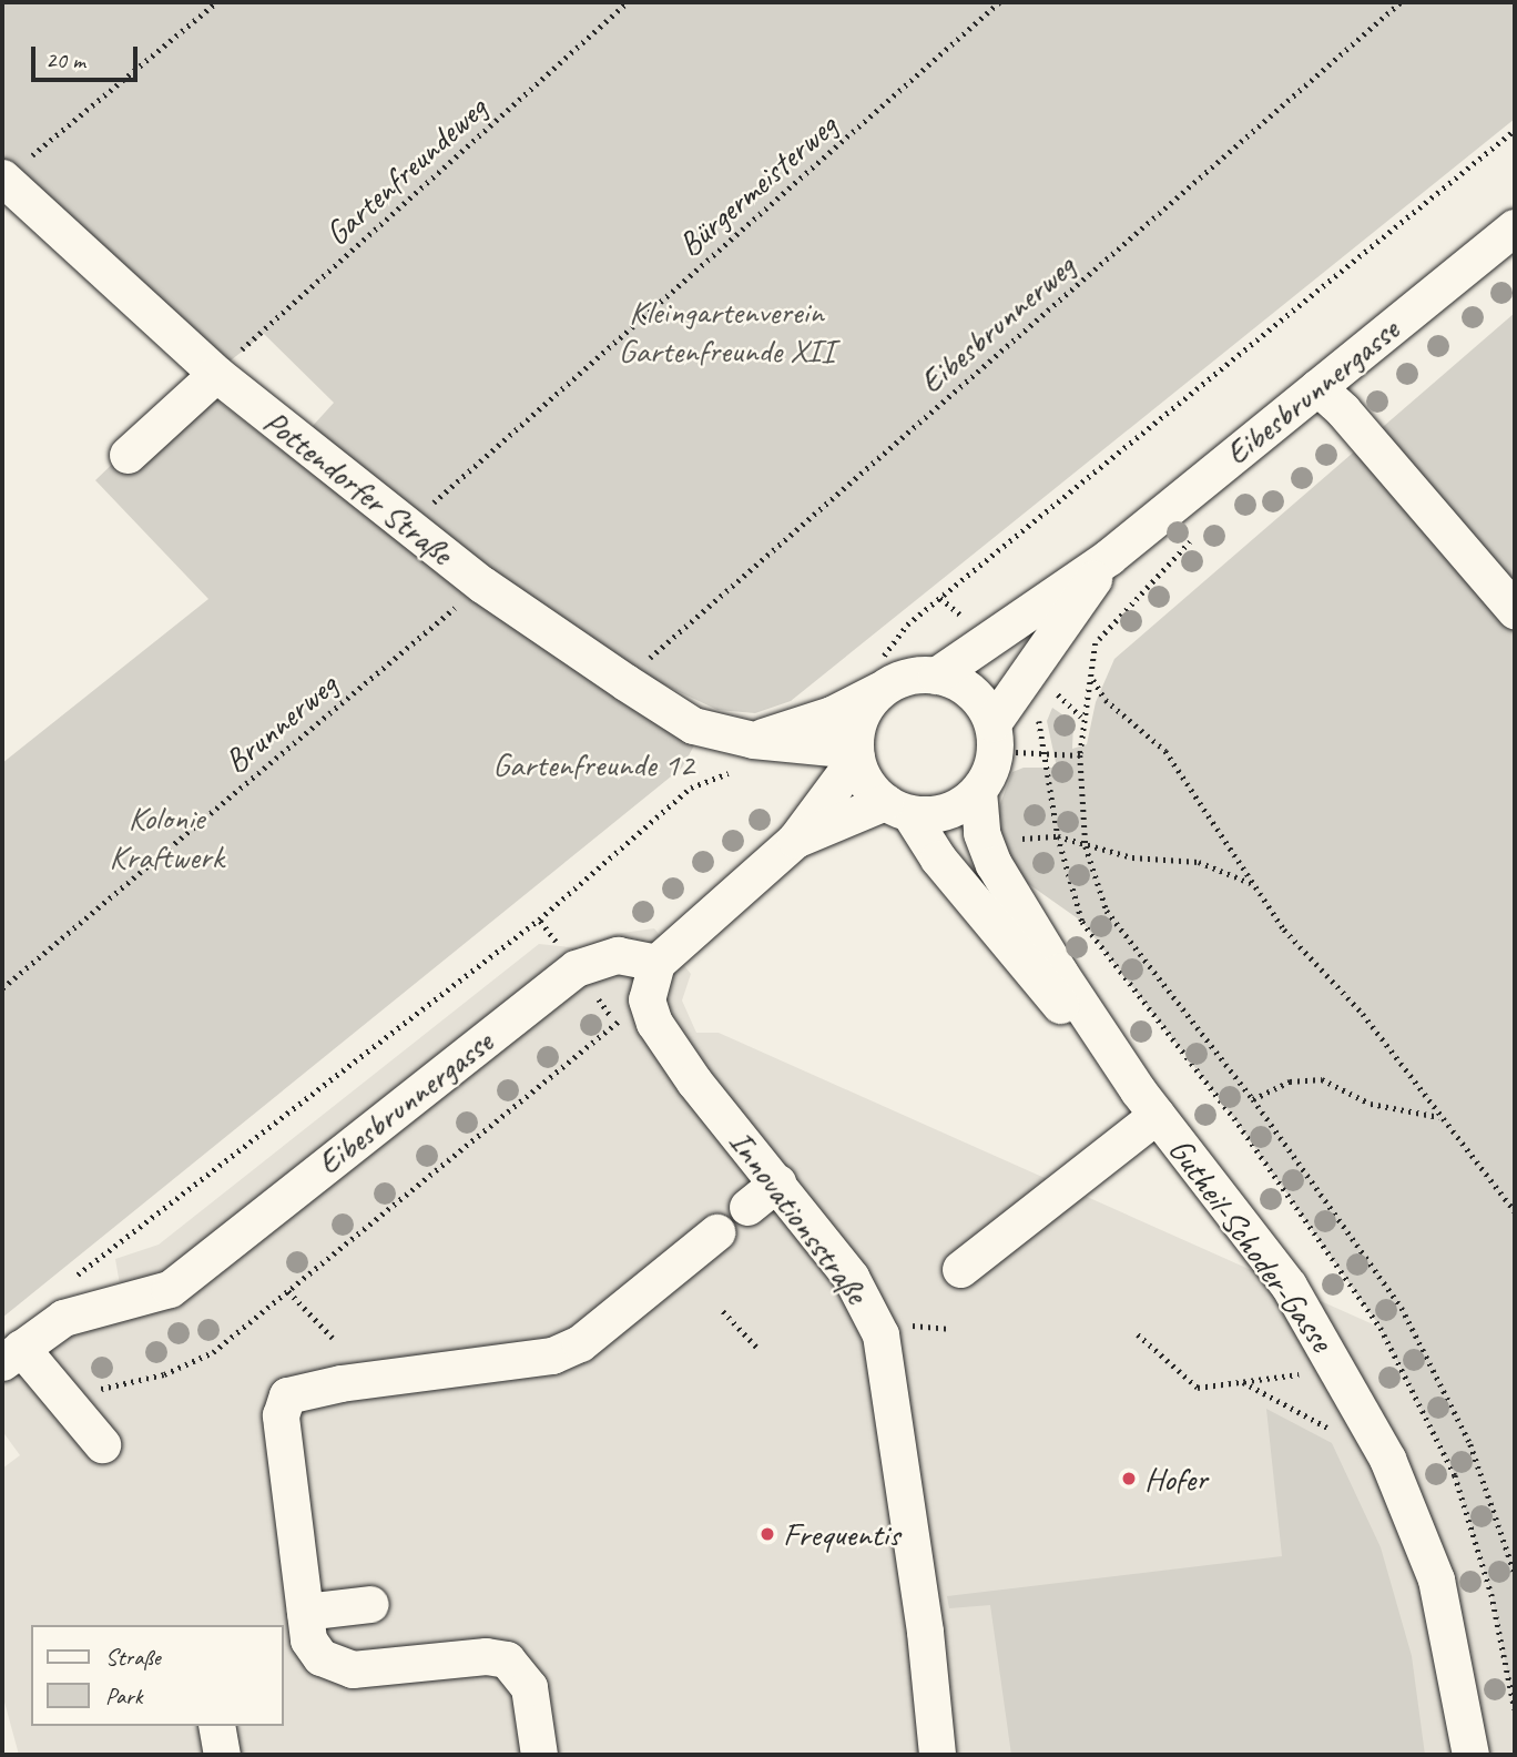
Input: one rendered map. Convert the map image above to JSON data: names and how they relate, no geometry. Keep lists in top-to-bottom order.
{
  "streets": {
    "street": [
      "Eibesbrunnergasse",
      "Pottendorfer Straße",
      "Innovationsstraße",
      "Gutheil-Schoder-Gasse"
    ],
    "path": [
      "Gartenfreundeweg",
      "Bürgermeisterweg",
      "Eibesbrunnerweg",
      "Brunnerweg"
    ]
  },
  "crossings": [
    ["Gartenfreundeweg", "Pottendorfer Straße"],
    ["Bürgermeisterweg", "Pottendorfer Straße"],
    ["Eibesbrunnerweg", "Pottendorfer Straße"],
    ["Eibesbrunnergasse", "Pottendorfer Straße"],
    ["Eibesbrunnergasse", "Gutheil-Schoder-Gasse"],
    ["Pottendorfer Straße", "Brunnerweg"],
    ["Pottendorfer Straße", "Gutheil-Schoder-Gasse"]
  ],
  "parks": ["Kleingartenverein Gartenfreunde XII", "Gartenfreunde 12", "Kolonie Kraftwerk"],
  "places": ["Hofer", "Frequentis"],
  "legend": ["Straße", "Park"],
  "scale_bar": "20 m"
}
